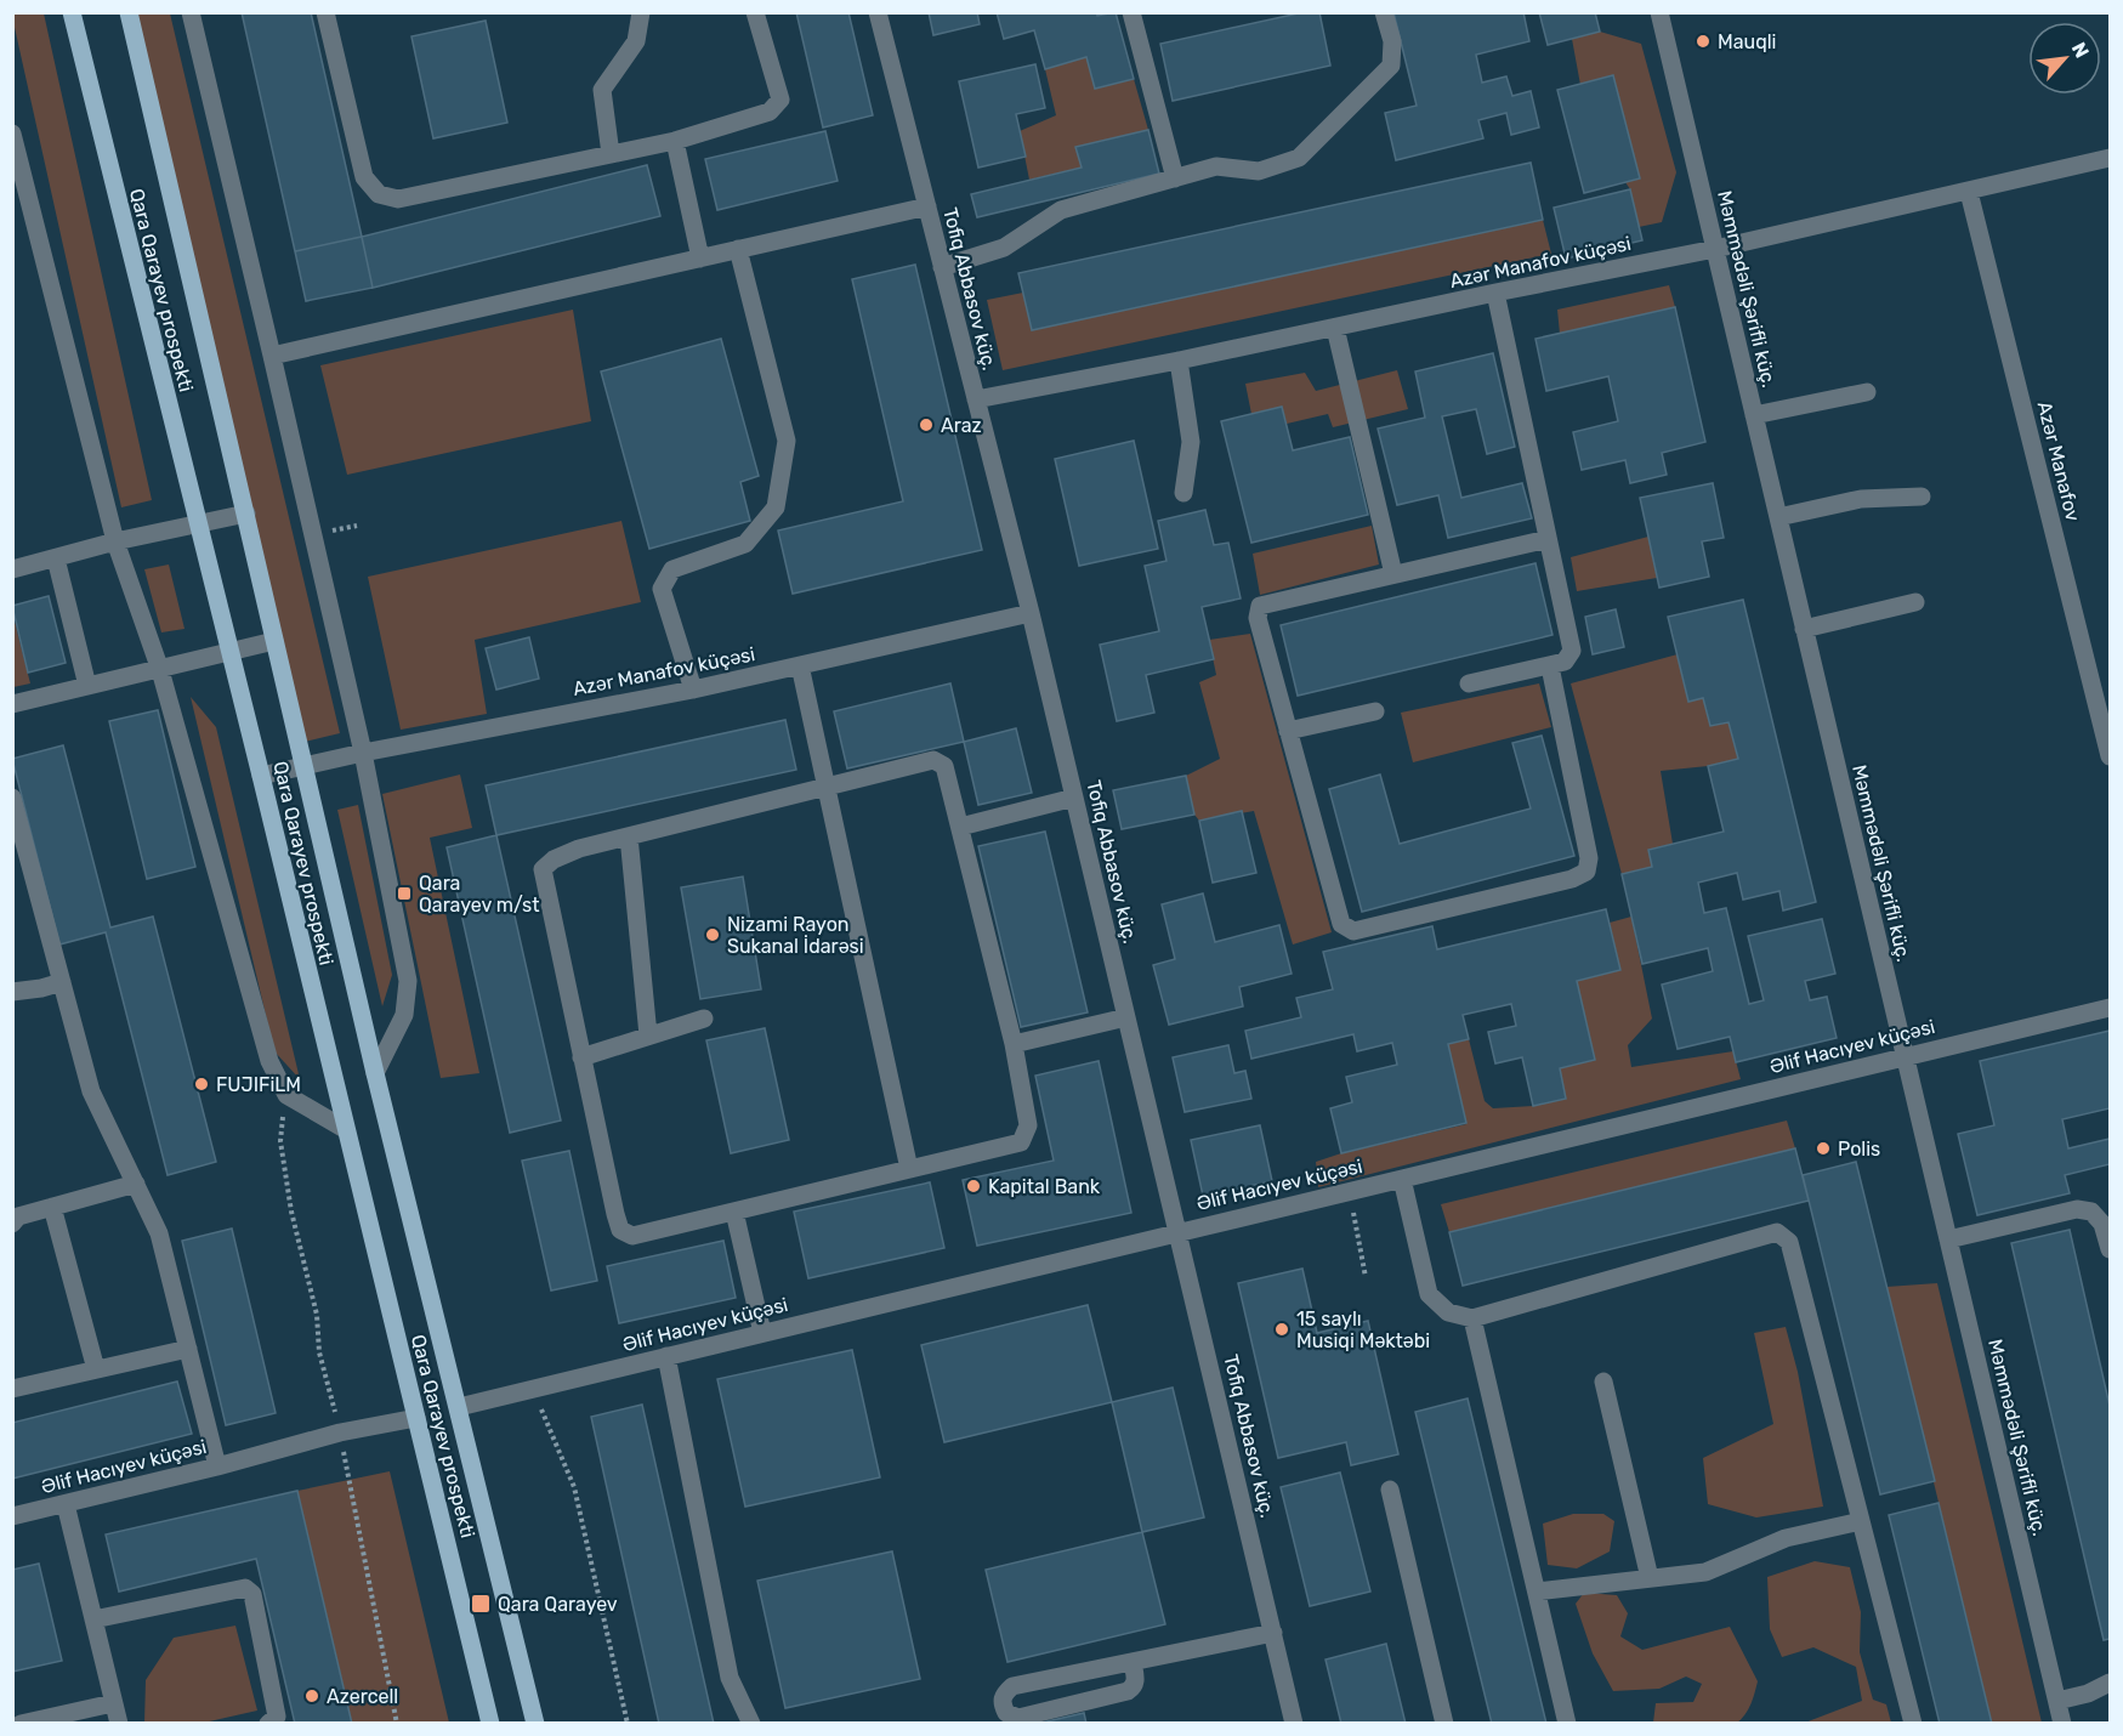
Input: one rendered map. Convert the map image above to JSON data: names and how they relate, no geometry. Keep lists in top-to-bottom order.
{
  "streets": {
    "main road": ["Qara Qarayev prospekti"],
    "street": [
      "Azər Manafov küçəsi",
      "Tofiq Abbasov küç.",
      "Məmmədəli Şərifli küç.",
      "Azər Manafov",
      "Əlif Hacıyev küçəsi"
    ]
  },
  "crossings": [
    ["Azər Manafov küçəsi", "Tofiq Abbasov küç."],
    ["Azər Manafov küçəsi", "Məmmədəli Şərifli küç."],
    ["Azər Manafov küçəsi", "Qara Qarayev prospekti"],
    ["Azər Manafov küçəsi", "Azər Manafov"],
    ["Tofiq Abbasov küç.", "Əlif Hacıyev küçəsi"],
    ["Məmmədəli Şərifli küç.", "Əlif Hacıyev küçəsi"],
    ["Qara Qarayev prospekti", "Əlif Hacıyev küçəsi"]
  ],
  "places": {
    "other": [
      "Mauqli",
      "Araz",
      "Nizami Rayon Sukanal İdarəsi",
      "FUJIFiLM",
      "Polis",
      "Kapital Bank",
      "15 saylı Musiqi Məktəbi",
      "Azercell"
    ],
    "transit": ["Qara Qarayev m/st", "Qara Qarayev"]
  },
  "north": "top right"
}
